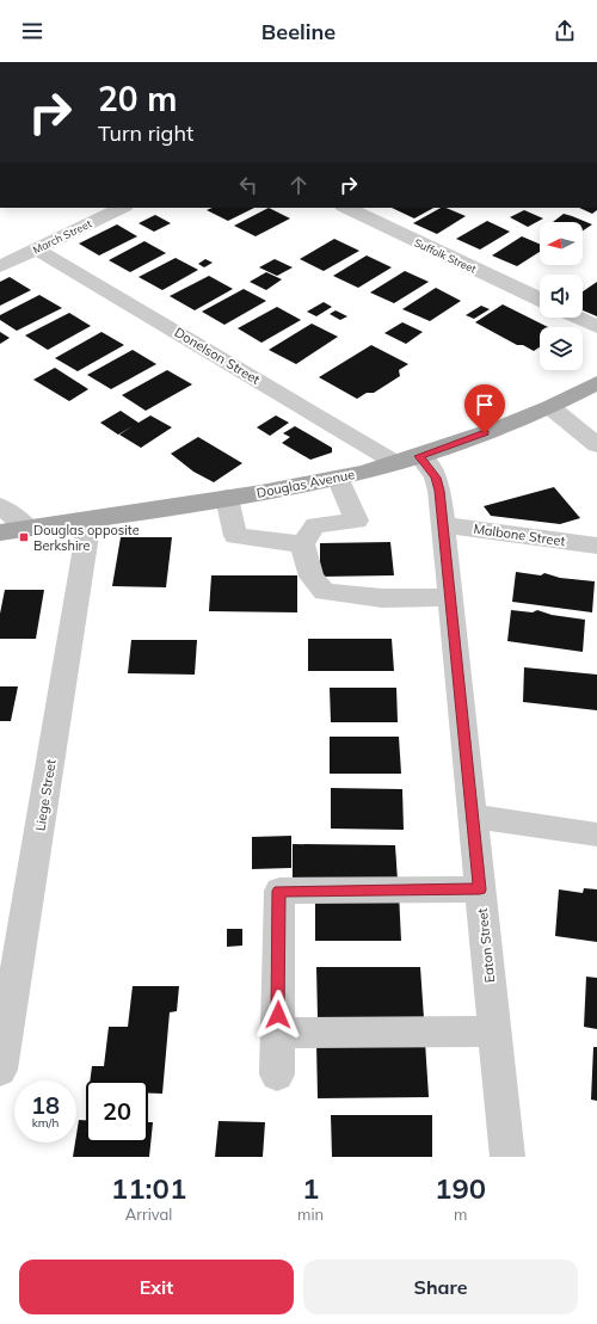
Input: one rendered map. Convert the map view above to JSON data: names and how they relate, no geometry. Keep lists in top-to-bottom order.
{
  "streets": {
    "main road": ["Douglas Avenue"],
    "street": [
      "March Street",
      "Suffolk Street",
      "Donelson Street",
      "Malbone Street",
      "Liege Street",
      "Eaton Street"
    ]
  },
  "crossings": [
    ["March Street", "Donelson Street"],
    ["Donelson Street", "Douglas Avenue"],
    ["Donelson Street", "Eaton Street"],
    ["Douglas Avenue", "Liege Street"],
    ["Douglas Avenue", "Eaton Street"],
    ["Malbone Street", "Eaton Street"]
  ],
  "places": {
    "transit": ["Douglas opposite Berkshire"]
  },
  "north": "left",
  "page": {
    "header": "Beeline",
    "turn": ["20 m", "Turn right"],
    "speed": "18 km/h",
    "limit": "20",
    "eta": [
      "11:01",
      "Arrival",
      "1",
      "min",
      "190",
      "m"
    ],
    "buttons": ["Exit", "Share"]
  }
}
